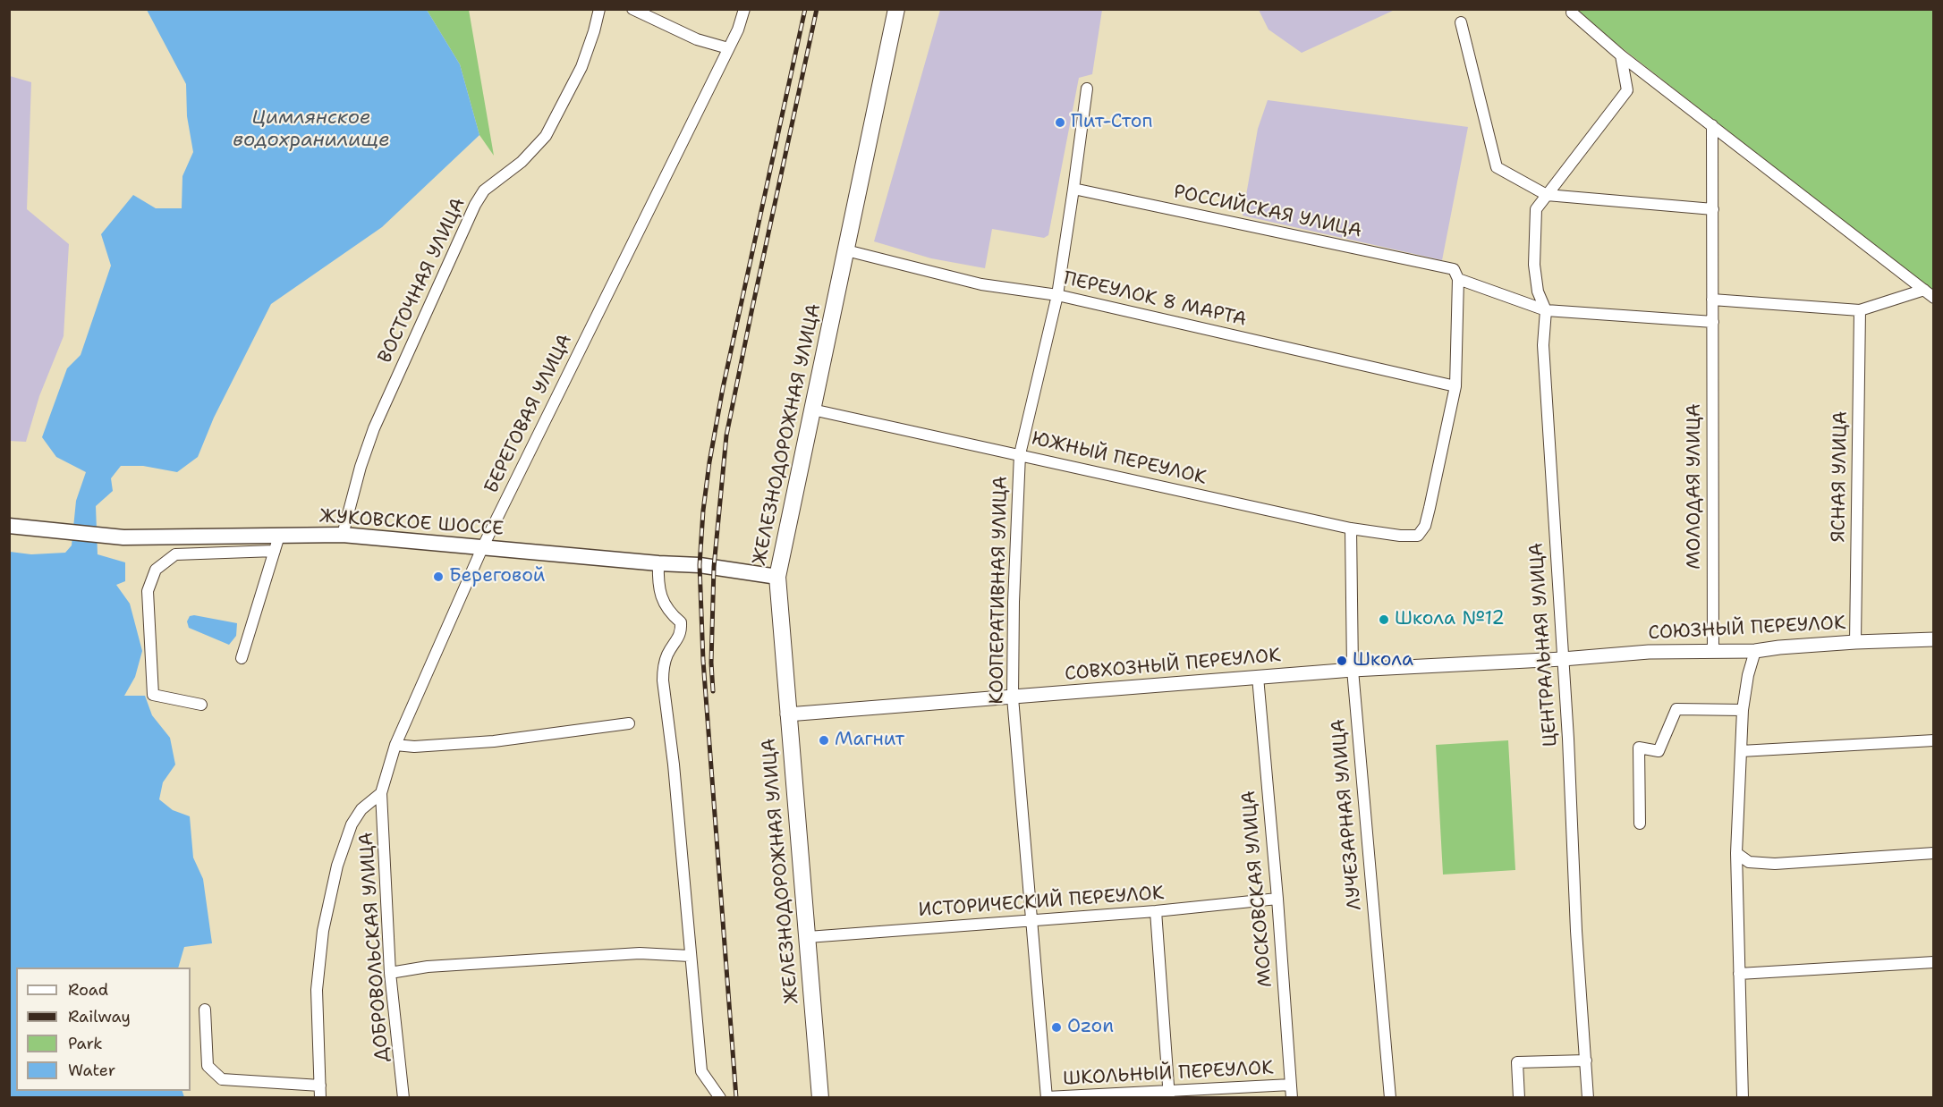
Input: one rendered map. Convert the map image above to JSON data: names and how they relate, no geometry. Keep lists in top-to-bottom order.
{
  "streets": {
    "main road": ["ЖЕЛЕЗНОДОРОЖНАЯ УЛИЦА", "ЖУКОВСКОЕ ШОССЕ"],
    "street": [
      "РОССИЙСКАЯ УЛИЦА",
      "ВОСТОЧНАЯ УЛИЦА",
      "ПЕРЕУЛОК 8 МАРТА",
      "БЕРЕГОВАЯ УЛИЦА",
      "ЮЖНЫЙ ПЕРЕУЛОК",
      "ЯСНАЯ УЛИЦА",
      "МОЛОДАЯ УЛИЦА",
      "КООПЕРАТИВНАЯ УЛИЦА",
      "СОЮЗНЫЙ ПЕРЕУЛОК",
      "ЦЕНТРАЛЬНАЯ УЛИЦА",
      "СОВХОЗНЫЙ ПЕРЕУЛОК",
      "ЛУЧЕЗАРНАЯ УЛИЦА",
      "МОСКОВСКАЯ УЛИЦА",
      "ИСТОРИЧЕСКИЙ ПЕРЕУЛОК",
      "ДОБРОВОЛЬСКАЯ УЛИЦА",
      "ШКОЛЬНЫЙ ПЕРЕУЛОК"
    ]
  },
  "crossings": [
    ["РОССИЙСКАЯ УЛИЦА", "КООПЕРАТИВНАЯ УЛИЦА"],
    ["РОССИЙСКАЯ УЛИЦА", "ЦЕНТРАЛЬНАЯ УЛИЦА"],
    ["ВОСТОЧНАЯ УЛИЦА", "ЖУКОВСКОЕ ШОССЕ"],
    ["ПЕРЕУЛОК 8 МАРТА", "ЖЕЛЕЗНОДОРОЖНАЯ УЛИЦА"],
    ["ПЕРЕУЛОК 8 МАРТА", "ЮЖНЫЙ ПЕРЕУЛОК"],
    ["ПЕРЕУЛОК 8 МАРТА", "КООПЕРАТИВНАЯ УЛИЦА"],
    ["БЕРЕГОВАЯ УЛИЦА", "ЖУКОВСКОЕ ШОССЕ"],
    ["БЕРЕГОВАЯ УЛИЦА", "ДОБРОВОЛЬСКАЯ УЛИЦА"],
    ["ЖЕЛЕЗНОДОРОЖНАЯ УЛИЦА", "ЮЖНЫЙ ПЕРЕУЛОК"],
    ["ЖЕЛЕЗНОДОРОЖНАЯ УЛИЦА", "ЖУКОВСКОЕ ШОССЕ"],
    ["ЖЕЛЕЗНОДОРОЖНАЯ УЛИЦА", "СОВХОЗНЫЙ ПЕРЕУЛОК"],
    ["ЖЕЛЕЗНОДОРОЖНАЯ УЛИЦА", "ИСТОРИЧЕСКИЙ ПЕРЕУЛОК"],
    ["ЮЖНЫЙ ПЕРЕУЛОК", "КООПЕРАТИВНАЯ УЛИЦА"],
    ["ЮЖНЫЙ ПЕРЕУЛОК", "ЛУЧЕЗАРНАЯ УЛИЦА"],
    ["ЯСНАЯ УЛИЦА", "СОЮЗНЫЙ ПЕРЕУЛОК"],
    ["МОЛОДАЯ УЛИЦА", "СОЮЗНЫЙ ПЕРЕУЛОК"],
    ["КООПЕРАТИВНАЯ УЛИЦА", "СОВХОЗНЫЙ ПЕРЕУЛОК"],
    ["КООПЕРАТИВНАЯ УЛИЦА", "ИСТОРИЧЕСКИЙ ПЕРЕУЛОК"],
    ["КООПЕРАТИВНАЯ УЛИЦА", "ШКОЛЬНЫЙ ПЕРЕУЛОК"],
    ["СОЮЗНЫЙ ПЕРЕУЛОК", "ЦЕНТРАЛЬНАЯ УЛИЦА"],
    ["СОЮЗНЫЙ ПЕРЕУЛОК", "СОВХОЗНЫЙ ПЕРЕУЛОК"],
    ["ЦЕНТРАЛЬНАЯ УЛИЦА", "СОВХОЗНЫЙ ПЕРЕУЛОК"],
    ["СОВХОЗНЫЙ ПЕРЕУЛОК", "ЛУЧЕЗАРНАЯ УЛИЦА"],
    ["СОВХОЗНЫЙ ПЕРЕУЛОК", "МОСКОВСКАЯ УЛИЦА"],
    ["МОСКОВСКАЯ УЛИЦА", "ИСТОРИЧЕСКИЙ ПЕРЕУЛОК"],
    ["МОСКОВСКАЯ УЛИЦА", "ШКОЛЬНЫЙ ПЕРЕУЛОК"]
  ],
  "water": ["Цимлянское водохранилище"],
  "places": [
    "Пит-Стоп",
    "Береговой",
    "Школа №12",
    "Школа",
    "Магнит",
    "Ozon"
  ],
  "legend": [
    "Road",
    "Railway",
    "Park",
    "Water"
  ]
}
